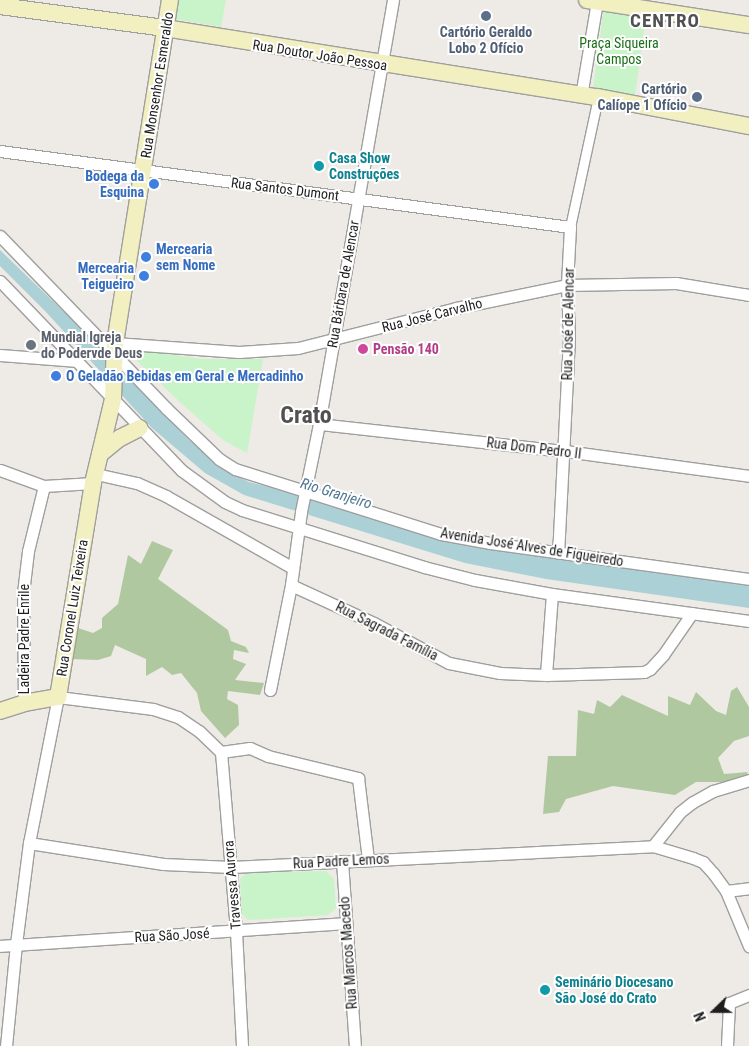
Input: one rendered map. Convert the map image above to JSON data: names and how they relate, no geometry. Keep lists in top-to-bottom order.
{
  "streets": {
    "main road": ["Rua Doutor João Pessoa", "Rua Monsenhor Esmeraldo", "Rua Coronel Luiz Teixeira"],
    "street": [
      "Rua Santos Dumont",
      "Rua Bárbara de Alencar",
      "Rua José Carvalho",
      "Rua José de Alencar",
      "Rua Dom Pedro II",
      "Avenida José Alves de Figueiredo",
      "Rua Sagrada Família",
      "Ladeira Padre Enrile",
      "Rua Padre Lemos",
      "Travessa Aurora",
      "Rua São José",
      "Rua Marcos Macedo"
    ]
  },
  "crossings": [
    ["Rua Doutor João Pessoa", "Rua Monsenhor Esmeraldo"],
    ["Rua Doutor João Pessoa", "Rua Bárbara de Alencar"],
    ["Rua Doutor João Pessoa", "Rua José de Alencar"],
    ["Rua Monsenhor Esmeraldo", "Rua Santos Dumont"],
    ["Rua Monsenhor Esmeraldo", "Rua Coronel Luiz Teixeira"],
    ["Rua Santos Dumont", "Rua Bárbara de Alencar"],
    ["Rua Santos Dumont", "Rua José de Alencar"],
    ["Rua Santos Dumont", "Rua Coronel Luiz Teixeira"],
    ["Rua Bárbara de Alencar", "Rua José Carvalho"],
    ["Rua Bárbara de Alencar", "Rua Dom Pedro II"],
    ["Rua Bárbara de Alencar", "Avenida José Alves de Figueiredo"],
    ["Rua José Carvalho", "Rua José de Alencar"],
    ["Rua José Carvalho", "Avenida José Alves de Figueiredo"],
    ["Rua José Carvalho", "Rua Coronel Luiz Teixeira"],
    ["Rua José de Alencar", "Rua Dom Pedro II"],
    ["Rua José de Alencar", "Avenida José Alves de Figueiredo"],
    ["Avenida José Alves de Figueiredo", "Rua Coronel Luiz Teixeira"],
    ["Rua Coronel Luiz Teixeira", "Rua Padre Lemos"],
    ["Rua Coronel Luiz Teixeira", "Rua São José"],
    ["Rua Padre Lemos", "Travessa Aurora"],
    ["Rua Padre Lemos", "Rua Marcos Macedo"],
    ["Travessa Aurora", "Rua São José"],
    ["Rua São José", "Rua Marcos Macedo"]
  ],
  "districts": ["CENTRO", "Crato"],
  "water": ["Rio Granjeiro"],
  "parks": ["Praça Siqueira Campos"],
  "places": [
    "Cartório Geraldo Lobo 2 Ofício",
    "Cartório Calíope 1 Ofício",
    "Casa Show Construções",
    "Bodega da Esquina",
    "Mercearia sem Nome",
    "Mercearia Teigueiro",
    "Mundial Igreja do Podervde Deus",
    "Pensão 140",
    "O Geladão Bebidas em Geral e Mercadinho",
    "Seminário Diocesano São José do Crato"
  ],
  "north": "left"
}
